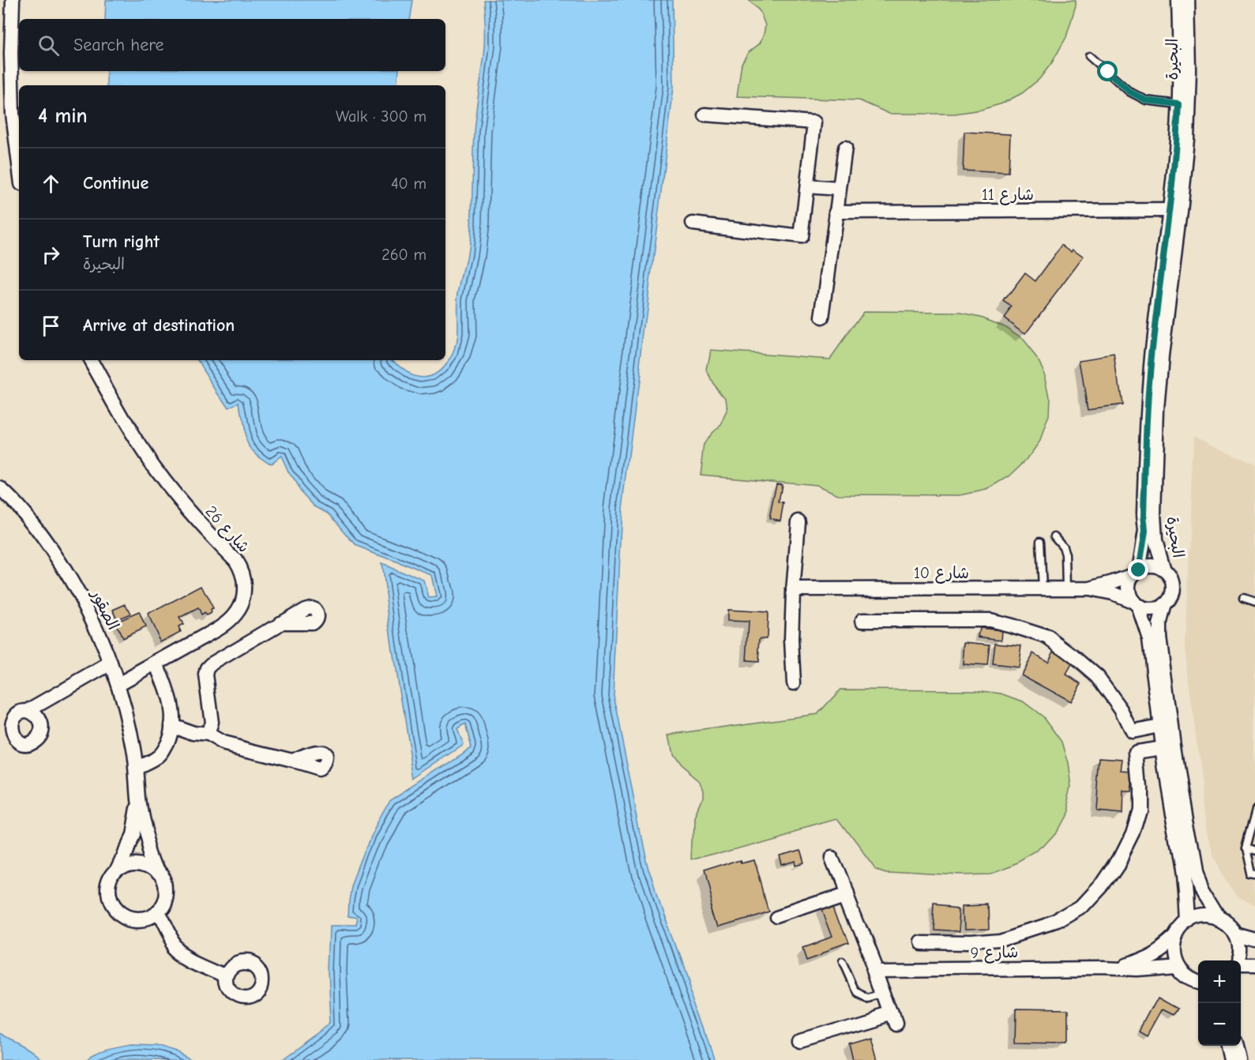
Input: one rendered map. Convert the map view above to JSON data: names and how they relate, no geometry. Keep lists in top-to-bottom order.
{
  "streets": {
    "street": [
      "البحيرة",
      "شارع 11",
      "شارع 26",
      "شارع 10",
      "الصقور",
      "شارع 9"
    ]
  },
  "crossings": [
    ["البحيرة", "شارع 11"],
    ["البحيرة", "شارع 10"],
    ["شارع 26", "الصقور"]
  ],
  "page": {
    "search": "Search here",
    "heading": ["4 min", "Walk · 300 m"],
    "list": [
      ["Continue", "40 m"],
      ["Turn right", "البحيرة", "260 m"],
      "Arrive at destination"
    ],
    "map_buttons": ["+", "−"]
  }
}
